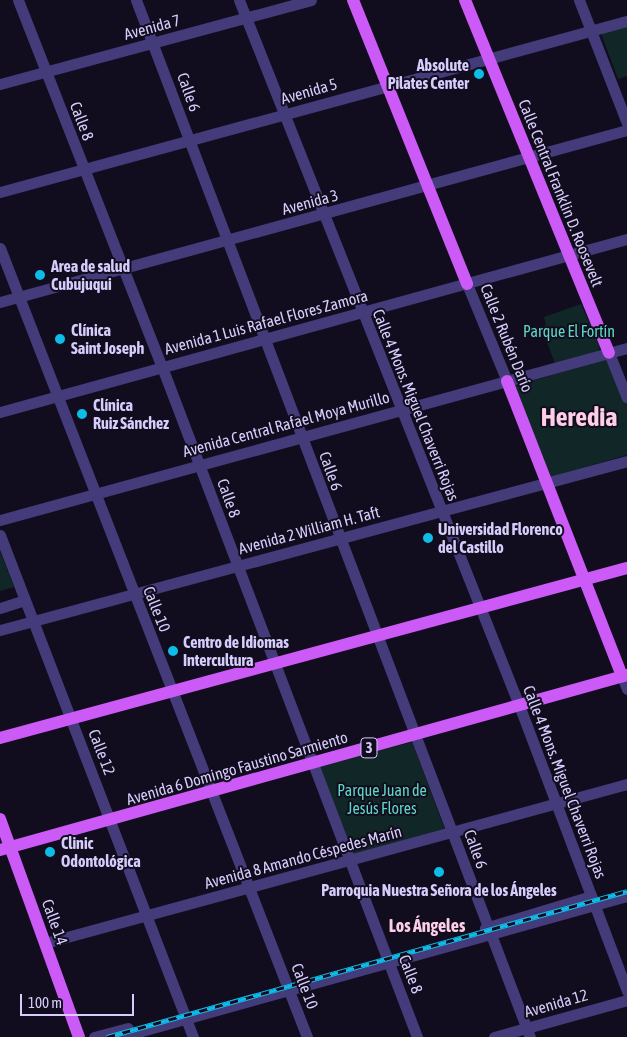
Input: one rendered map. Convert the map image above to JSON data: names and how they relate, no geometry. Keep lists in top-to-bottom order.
{
  "streets": {
    "main road": [
      "Calle Central Franklin D. Roosevelt",
      "Calle 2 Rubén Darío",
      "3",
      "Avenida 6 Domingo Faustino Sarmiento",
      "Calle 14"
    ],
    "street": [
      "Avenida 7",
      "Avenida 5",
      "Calle 6",
      "Calle 8",
      "Avenida 3",
      "Avenida 1 Luis Rafael Flores Zamora",
      "Calle 4 Mons. Miguel Chaverri Rojas",
      "Avenida Central Rafael Moya Murillo",
      "Avenida 2 William H. Taft",
      "Calle 10",
      "Calle 12",
      "Avenida 8 Amando Céspedes Marín",
      "Avenida 12"
    ]
  },
  "crossings": [
    ["Avenida 7", "Calle 6"],
    ["Avenida 7", "Calle 8"],
    ["Avenida 7", "Calle 4 Mons. Miguel Chaverri Rojas"],
    ["Avenida 5", "Calle 6"],
    ["Avenida 5", "Calle 8"],
    ["Avenida 5", "Calle Central Franklin D. Roosevelt"],
    ["Avenida 5", "Calle 2 Rubén Darío"],
    ["Avenida 5", "Calle 4 Mons. Miguel Chaverri Rojas"],
    ["Calle 6", "Avenida 3"],
    ["Calle 6", "Avenida 1 Luis Rafael Flores Zamora"],
    ["Calle 6", "Avenida Central Rafael Moya Murillo"],
    ["Calle 6", "Avenida 2 William H. Taft"],
    ["Calle 6", "Avenida 6 Domingo Faustino Sarmiento"],
    ["Calle 6", "Avenida 8 Amando Céspedes Marín"],
    ["Calle 6", "Avenida 12"],
    ["Calle 8", "Avenida 3"],
    ["Calle 8", "Avenida 1 Luis Rafael Flores Zamora"],
    ["Calle 8", "Avenida Central Rafael Moya Murillo"],
    ["Calle 8", "Avenida 2 William H. Taft"],
    ["Calle 8", "Avenida 6 Domingo Faustino Sarmiento"],
    ["Calle 8", "Avenida 8 Amando Céspedes Marín"],
    ["Calle Central Franklin D. Roosevelt", "Avenida 3"],
    ["Calle Central Franklin D. Roosevelt", "Avenida 1 Luis Rafael Flores Zamora"],
    ["Calle Central Franklin D. Roosevelt", "Avenida Central Rafael Moya Murillo"],
    ["Avenida 3", "Calle 2 Rubén Darío"],
    ["Avenida 3", "Calle 4 Mons. Miguel Chaverri Rojas"],
    ["Avenida 3", "Calle 10"],
    ["Avenida 1 Luis Rafael Flores Zamora", "Calle 2 Rubén Darío"],
    ["Avenida 1 Luis Rafael Flores Zamora", "Calle 4 Mons. Miguel Chaverri Rojas"],
    ["Avenida 1 Luis Rafael Flores Zamora", "Calle 10"],
    ["Calle 2 Rubén Darío", "Avenida Central Rafael Moya Murillo"],
    ["Calle 2 Rubén Darío", "Avenida 2 William H. Taft"],
    ["Calle 2 Rubén Darío", "Avenida 6 Domingo Faustino Sarmiento"],
    ["Calle 4 Mons. Miguel Chaverri Rojas", "Avenida Central Rafael Moya Murillo"],
    ["Calle 4 Mons. Miguel Chaverri Rojas", "Avenida 2 William H. Taft"],
    ["Calle 4 Mons. Miguel Chaverri Rojas", "Avenida 6 Domingo Faustino Sarmiento"],
    ["Calle 4 Mons. Miguel Chaverri Rojas", "Avenida 8 Amando Céspedes Marín"],
    ["Avenida Central Rafael Moya Murillo", "Calle 10"],
    ["Avenida 2 William H. Taft", "Calle 10"],
    ["Avenida 2 William H. Taft", "Calle 12"],
    ["Calle 10", "Avenida 6 Domingo Faustino Sarmiento"],
    ["Calle 10", "Avenida 8 Amando Céspedes Marín"],
    ["Calle 12", "Avenida 6 Domingo Faustino Sarmiento"],
    ["Calle 12", "Avenida 8 Amando Céspedes Marín"],
    ["Avenida 6 Domingo Faustino Sarmiento", "Calle 14"],
    ["Avenida 8 Amando Céspedes Marín", "Calle 14"]
  ],
  "districts": ["Heredia", "Los Ángeles"],
  "parks": ["Parque El Fortín", "Parque Juan de Jesús Flores"],
  "places": [
    "Absolute Pilates Center",
    "Area de salud Cubujuqui",
    "Clínica Saint Joseph",
    "Clínica Ruiz Sánchez",
    "Universidad Florenco del Castillo",
    "Centro de Idiomas Intercultura",
    "Clinic Odontológica",
    "Parroquia Nuestra Señora de los Ángeles"
  ],
  "scale_bar": "100 m"
}
